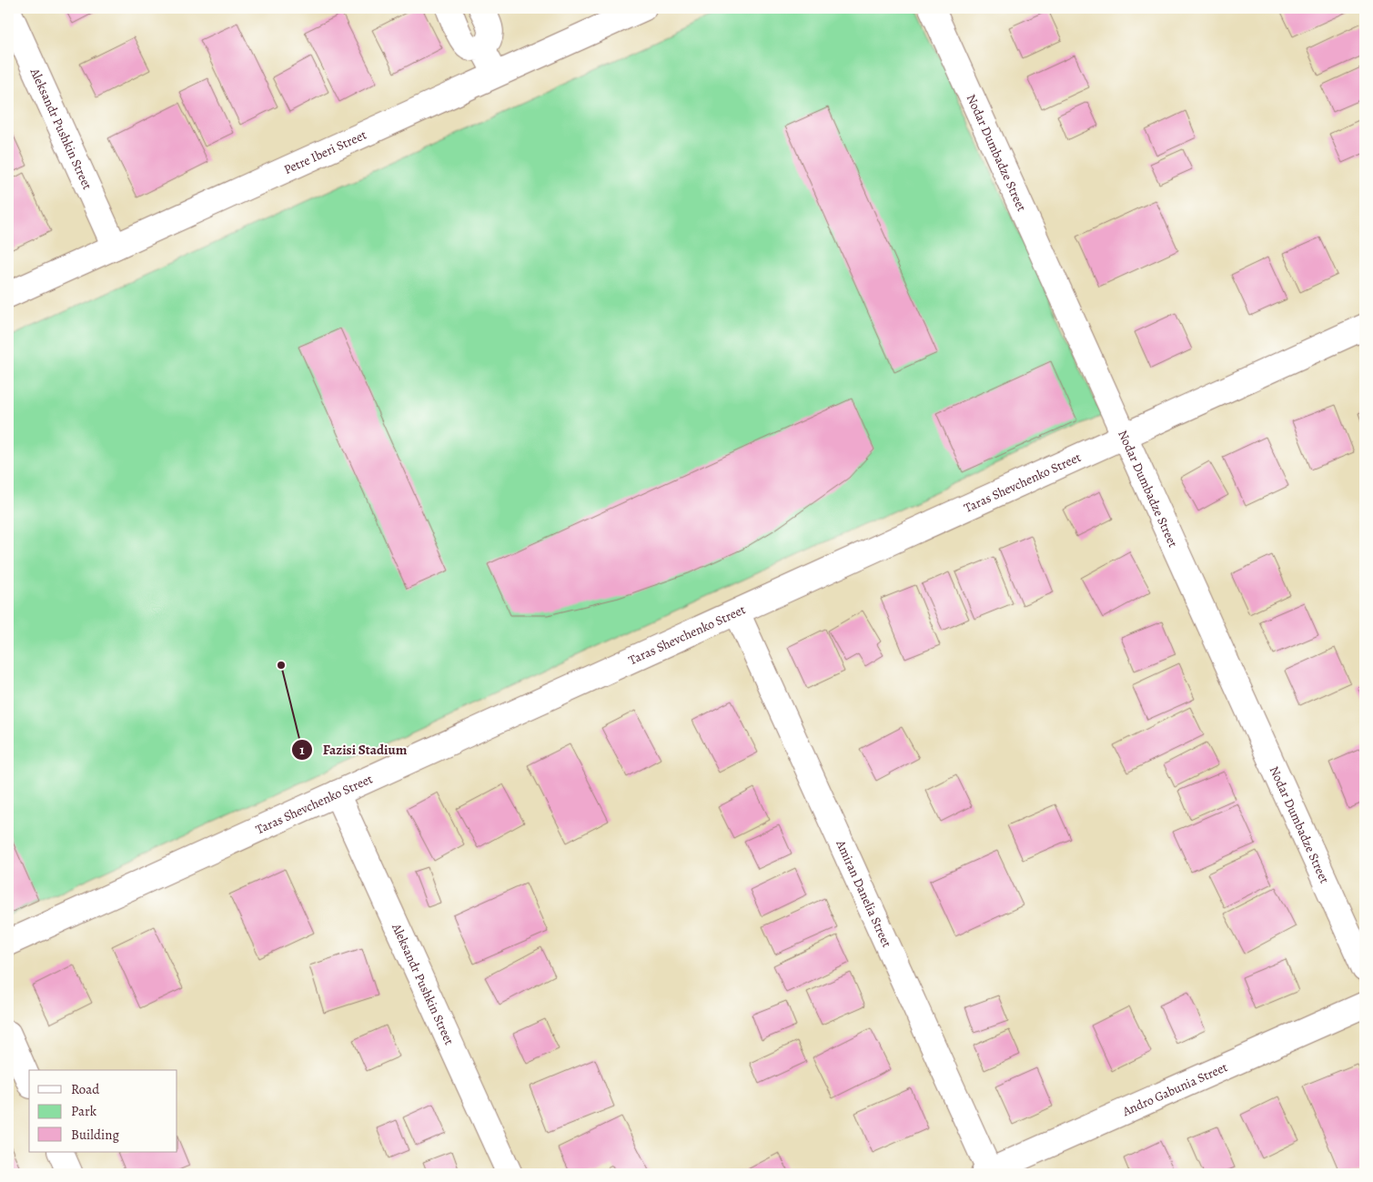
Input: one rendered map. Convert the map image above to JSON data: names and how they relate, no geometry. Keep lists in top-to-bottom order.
{
  "streets": {
    "street": [
      "Aleksandr Pushkin Street",
      "Petre Iberi Street",
      "Nodar Dumbadze Street",
      "Taras Shevchenko Street",
      "Amiran Danelia Street",
      "Andro Gabunia Street"
    ]
  },
  "crossings": [
    ["Aleksandr Pushkin Street", "Petre Iberi Street"],
    ["Aleksandr Pushkin Street", "Taras Shevchenko Street"],
    ["Nodar Dumbadze Street", "Taras Shevchenko Street"],
    ["Taras Shevchenko Street", "Amiran Danelia Street"],
    ["Amiran Danelia Street", "Andro Gabunia Street"]
  ],
  "places": ["Fazisi Stadium"],
  "legend": ["Road", "Park", "Building"]
}
